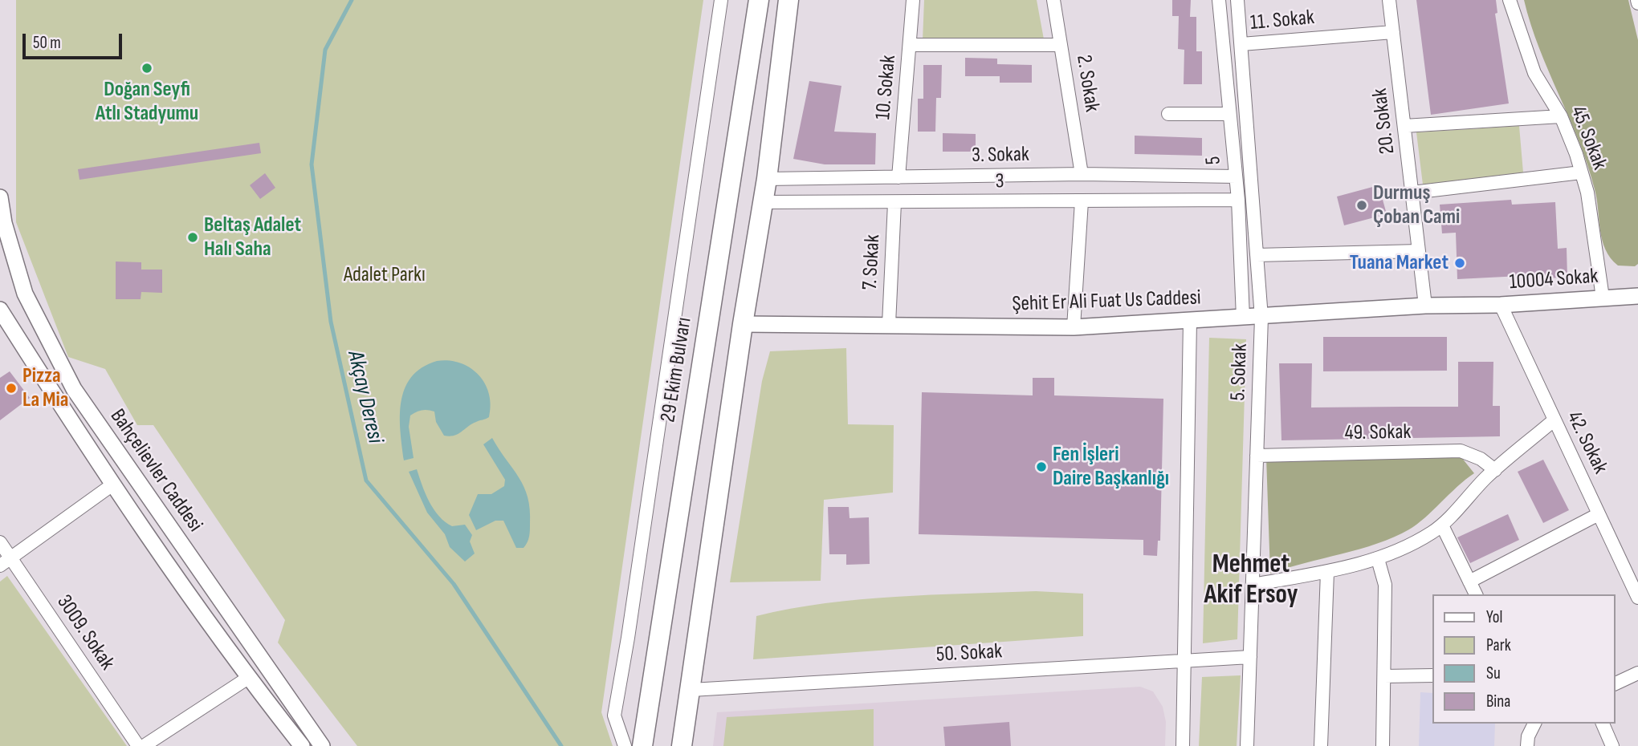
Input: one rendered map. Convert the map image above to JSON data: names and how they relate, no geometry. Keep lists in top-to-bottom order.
{
  "streets": {
    "main road": ["29 Ekim Bulvarı"],
    "street": [
      "11. Sokak",
      "2. Sokak",
      "10. Sokak",
      "20. Sokak",
      "45. Sokak",
      "3. Sokak",
      "5",
      "3",
      "7. Sokak",
      "10004 Sokak",
      "Şehit Er Ali Fuat Us Caddesi",
      "5. Sokak",
      "49. Sokak",
      "42. Sokak",
      "Bahçelievler Caddesi",
      "3009. Sokak",
      "50. Sokak"
    ]
  },
  "crossings": [
    ["11. Sokak", "20. Sokak"],
    ["11. Sokak", "5. Sokak"],
    ["2. Sokak", "3. Sokak"],
    ["10. Sokak", "3. Sokak"],
    ["20. Sokak", "Şehit Er Ali Fuat Us Caddesi"],
    ["45. Sokak", "10004 Sokak"],
    ["3. Sokak", "5"],
    ["5", "3"],
    ["5", "Şehit Er Ali Fuat Us Caddesi"],
    ["3", "7. Sokak"],
    ["7. Sokak", "Şehit Er Ali Fuat Us Caddesi"],
    ["10004 Sokak", "Şehit Er Ali Fuat Us Caddesi"],
    ["10004 Sokak", "42. Sokak"],
    ["Şehit Er Ali Fuat Us Caddesi", "5. Sokak"],
    ["5. Sokak", "49. Sokak"],
    ["5. Sokak", "50. Sokak"]
  ],
  "districts": ["Mehmet Akif Ersoy"],
  "water": ["Akçay Deresi"],
  "parks": ["Adalet Parkı"],
  "places": [
    "Doğan Seyfi Atlı Stadyumu",
    "Durmuş Çoban Cami",
    "Beltaş Adalet Halı Saha",
    "Tuana Market",
    "Pizza La Mia",
    "Fen İşleri Daire Başkanlığı"
  ],
  "legend": [
    "Yol",
    "Park",
    "Su",
    "Bina"
  ],
  "scale_bar": "50 m"
}
